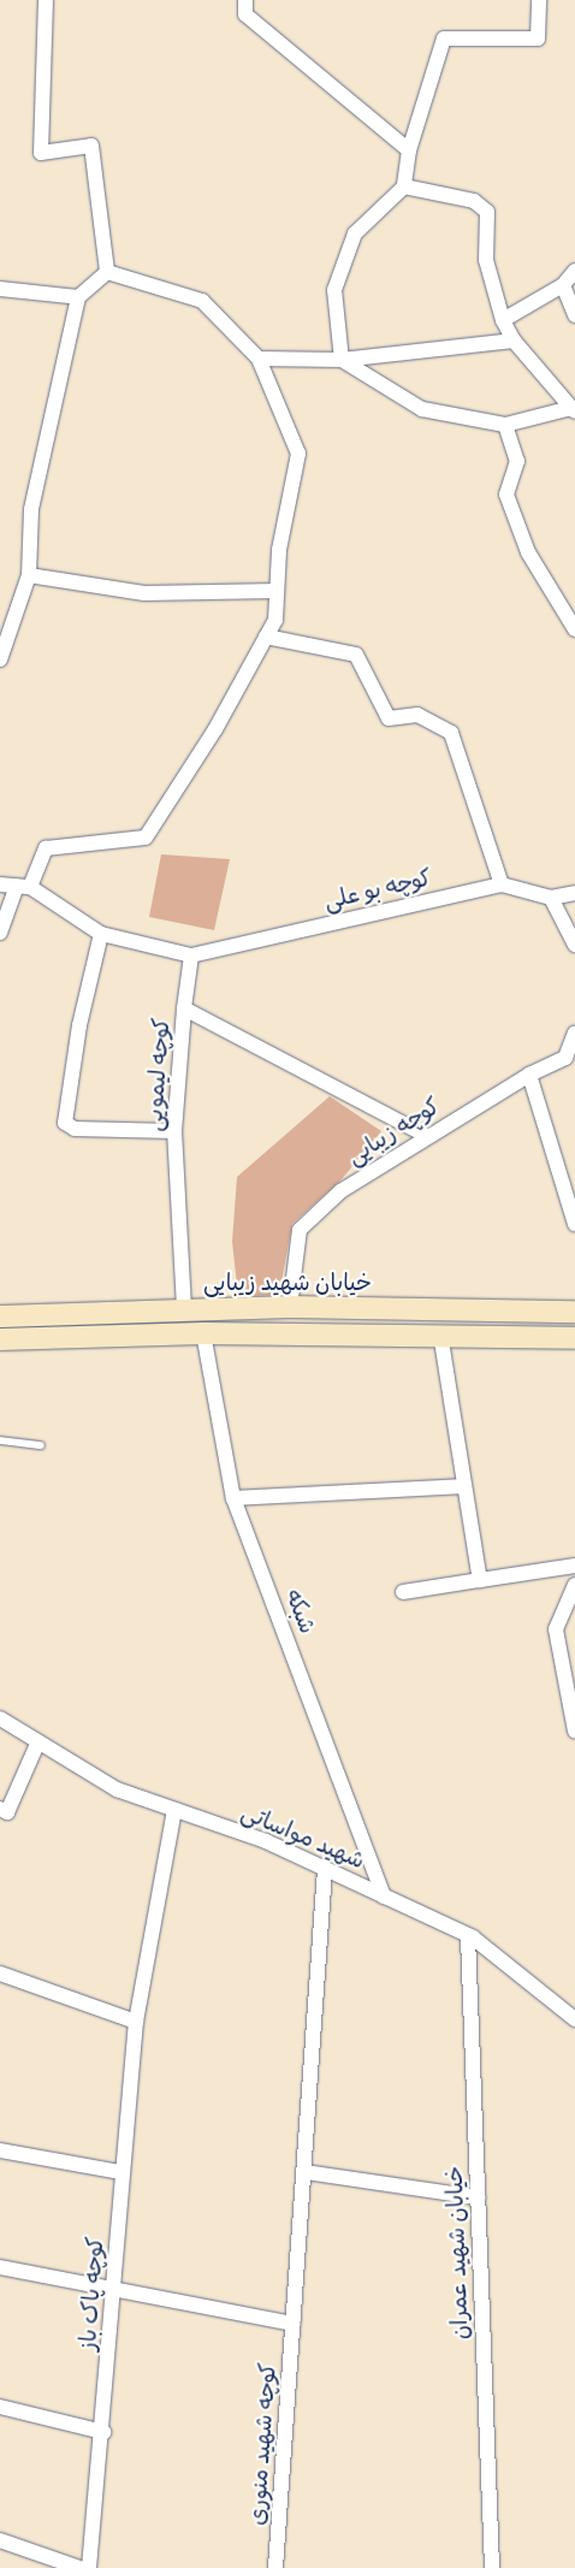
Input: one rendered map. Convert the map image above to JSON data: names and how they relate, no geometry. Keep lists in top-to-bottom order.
{
  "streets": {
    "main road": ["خیابان شهید زیبایی"],
    "street": [
      "کوچه بو علی",
      "کوچه لیمویی",
      "کوچه زیبایی",
      "شبکه",
      "شهید مواساتی",
      "خیابان شهید عمران",
      "کوچه پاک باز",
      "کوچه شهید منوری"
    ]
  },
  "crossings": [
    ["کوچه لیمویی", "کوچه زیبایی"],
    ["کوچه لیمویی", "خیابان شهید زیبایی"],
    ["کوچه زیبایی", "خیابان شهید زیبایی"],
    ["شبکه", "شهید مواساتی"],
    ["شهید مواساتی", "خیابان شهید عمران"],
    ["شهید مواساتی", "کوچه پاک باز"],
    ["شهید مواساتی", "کوچه شهید منوری"]
  ]
}
